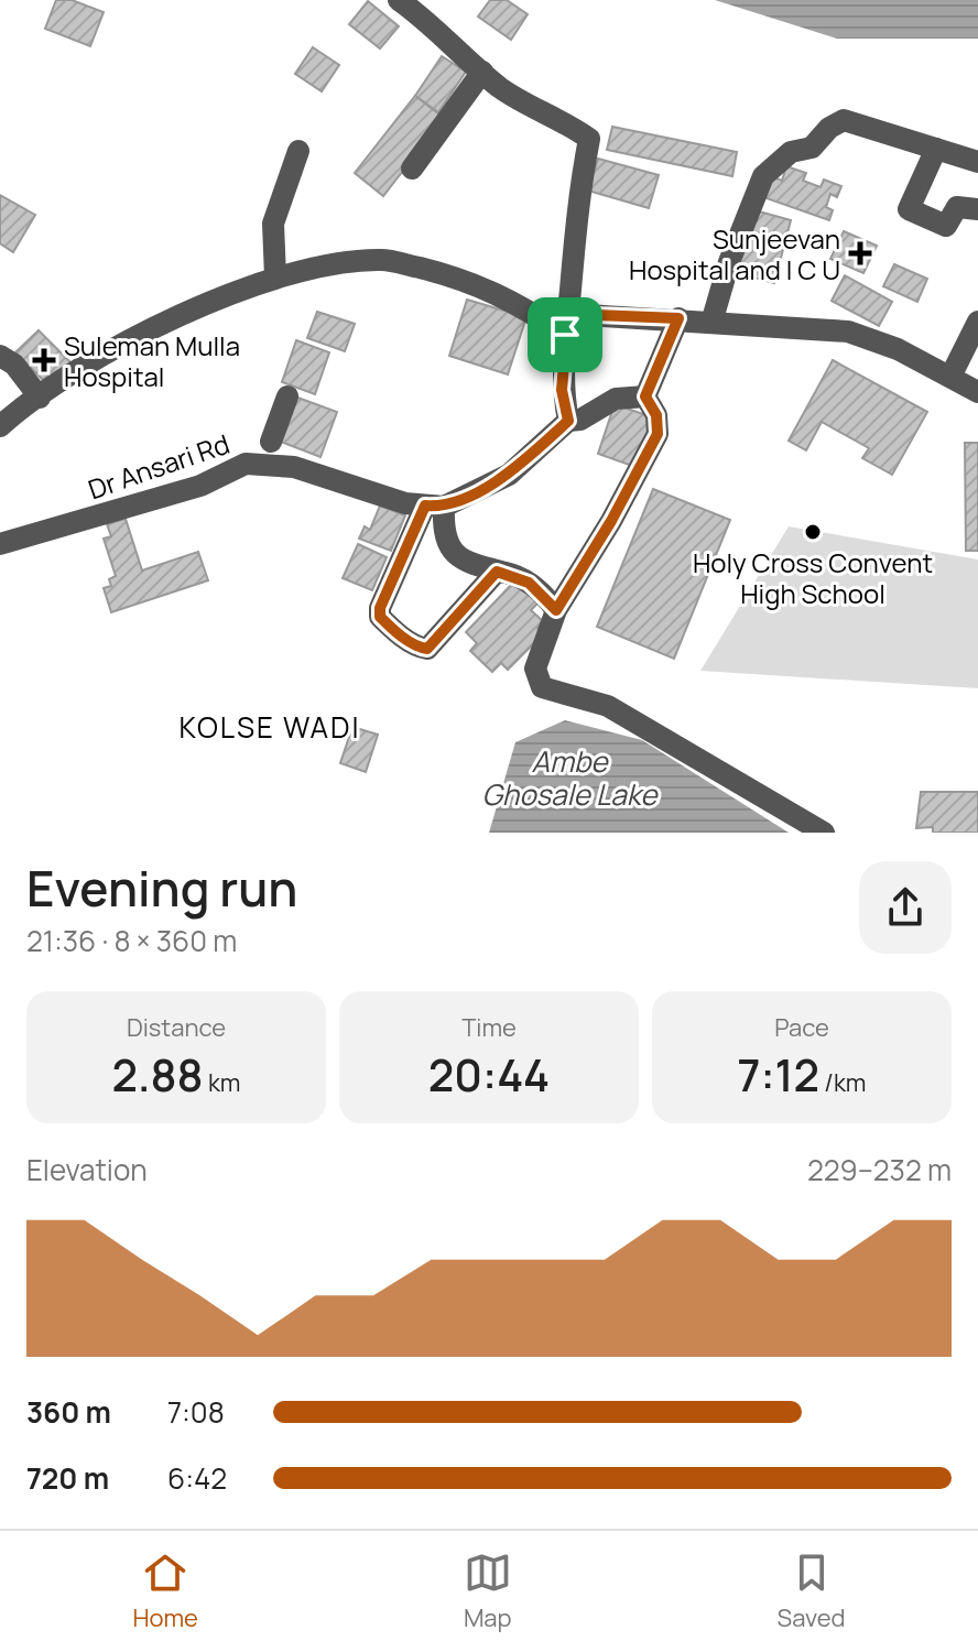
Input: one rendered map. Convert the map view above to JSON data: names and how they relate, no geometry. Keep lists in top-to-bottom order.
{
  "streets": {
    "street": ["Dr Ansari Rd"]
  },
  "districts": ["KOLSE WADI"],
  "water": ["Ambe Ghosale Lake"],
  "places": {
    "health": ["Sunjeevan Hospital and I C U", "Suleman Mulla Hospital"],
    "other": ["Holy Cross Convent High School"]
  },
  "page": {
    "heading": ["Evening run", "21:36 · 8 × 360 m"],
    "stats": [
      ["Distance", "2.88 km"],
      ["Time", "20:44"],
      ["Pace", "7:12 /km"]
    ],
    "chart": ["Elevation", "229–232 m"],
    "list": [
      {
        "name": "360 m",
        "note": "7:08"
      },
      {
        "name": "720 m",
        "note": "6:42"
      }
    ],
    "tabs": ["Home", "Map", "Saved"]
  }
}
